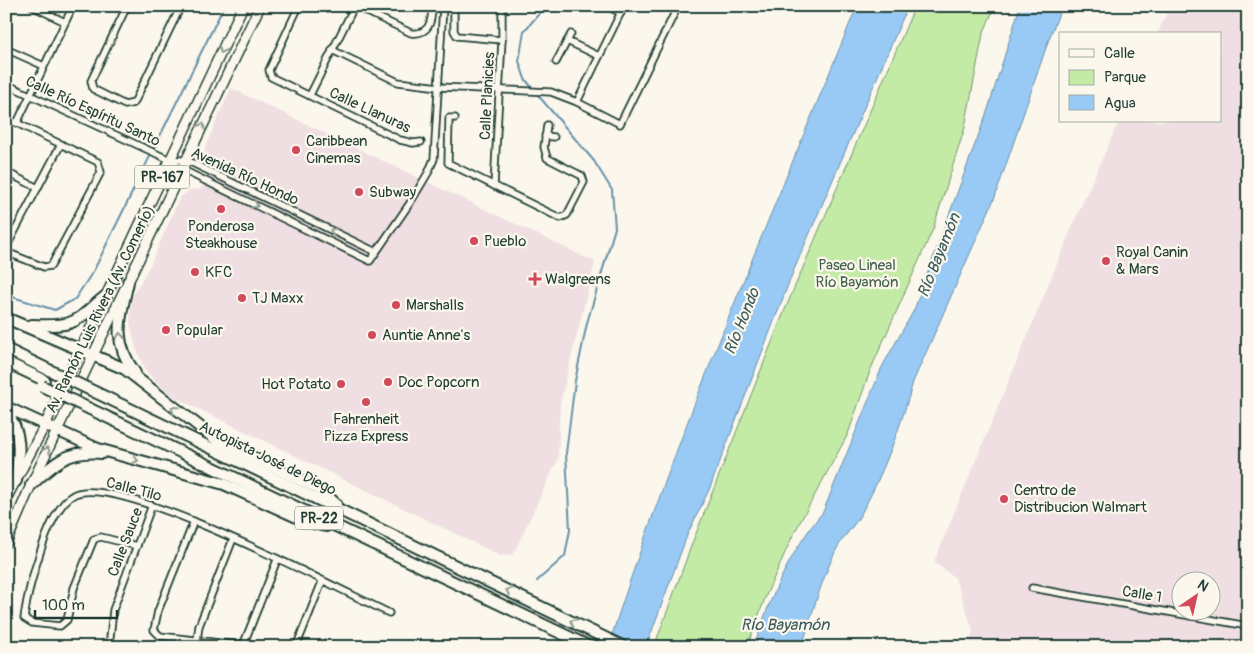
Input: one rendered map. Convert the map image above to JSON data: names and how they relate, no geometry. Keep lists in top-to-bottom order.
{
  "streets": {
    "highway": ["Autopista José de Diego", "PR-22"],
    "main road": ["PR-167", "Av. Ramón Luis Rivera (Av. Comerío)"],
    "street": [
      "Calle Planicies",
      "Calle Llanuras",
      "Calle Río Espíritu Santo",
      "Avenida Río Hondo",
      "Calle Tilo",
      "Calle Sauce",
      "Calle 1"
    ]
  },
  "crossings": [
    ["Calle Río Espíritu Santo", "Avenida Río Hondo"],
    ["Calle Río Espíritu Santo", "Av. Ramón Luis Rivera (Av. Comerío)"],
    ["Avenida Río Hondo", "Av. Ramón Luis Rivera (Av. Comerío)"],
    ["Calle Tilo", "Calle Sauce"]
  ],
  "water": ["Río Bayamón", "Río Hondo"],
  "parks": ["Paseo Lineal Río Bayamón"],
  "places": {
    "other": [
      "Caribbean Cinemas",
      "Subway",
      "Ponderosa Steakhouse",
      "Pueblo",
      "Royal Canin & Mars",
      "KFC",
      "TJ Maxx",
      "Marshalls",
      "Popular",
      "Auntie Anne's",
      "Doc Popcorn",
      "Hot Potato",
      "Fahrenheit Pizza Express",
      "Centro de Distribucion Walmart"
    ],
    "health": ["Walgreens"]
  },
  "legend": ["Calle", "Parque", "Agua"],
  "scale_bar": "100 m",
  "north": "top right"
}
